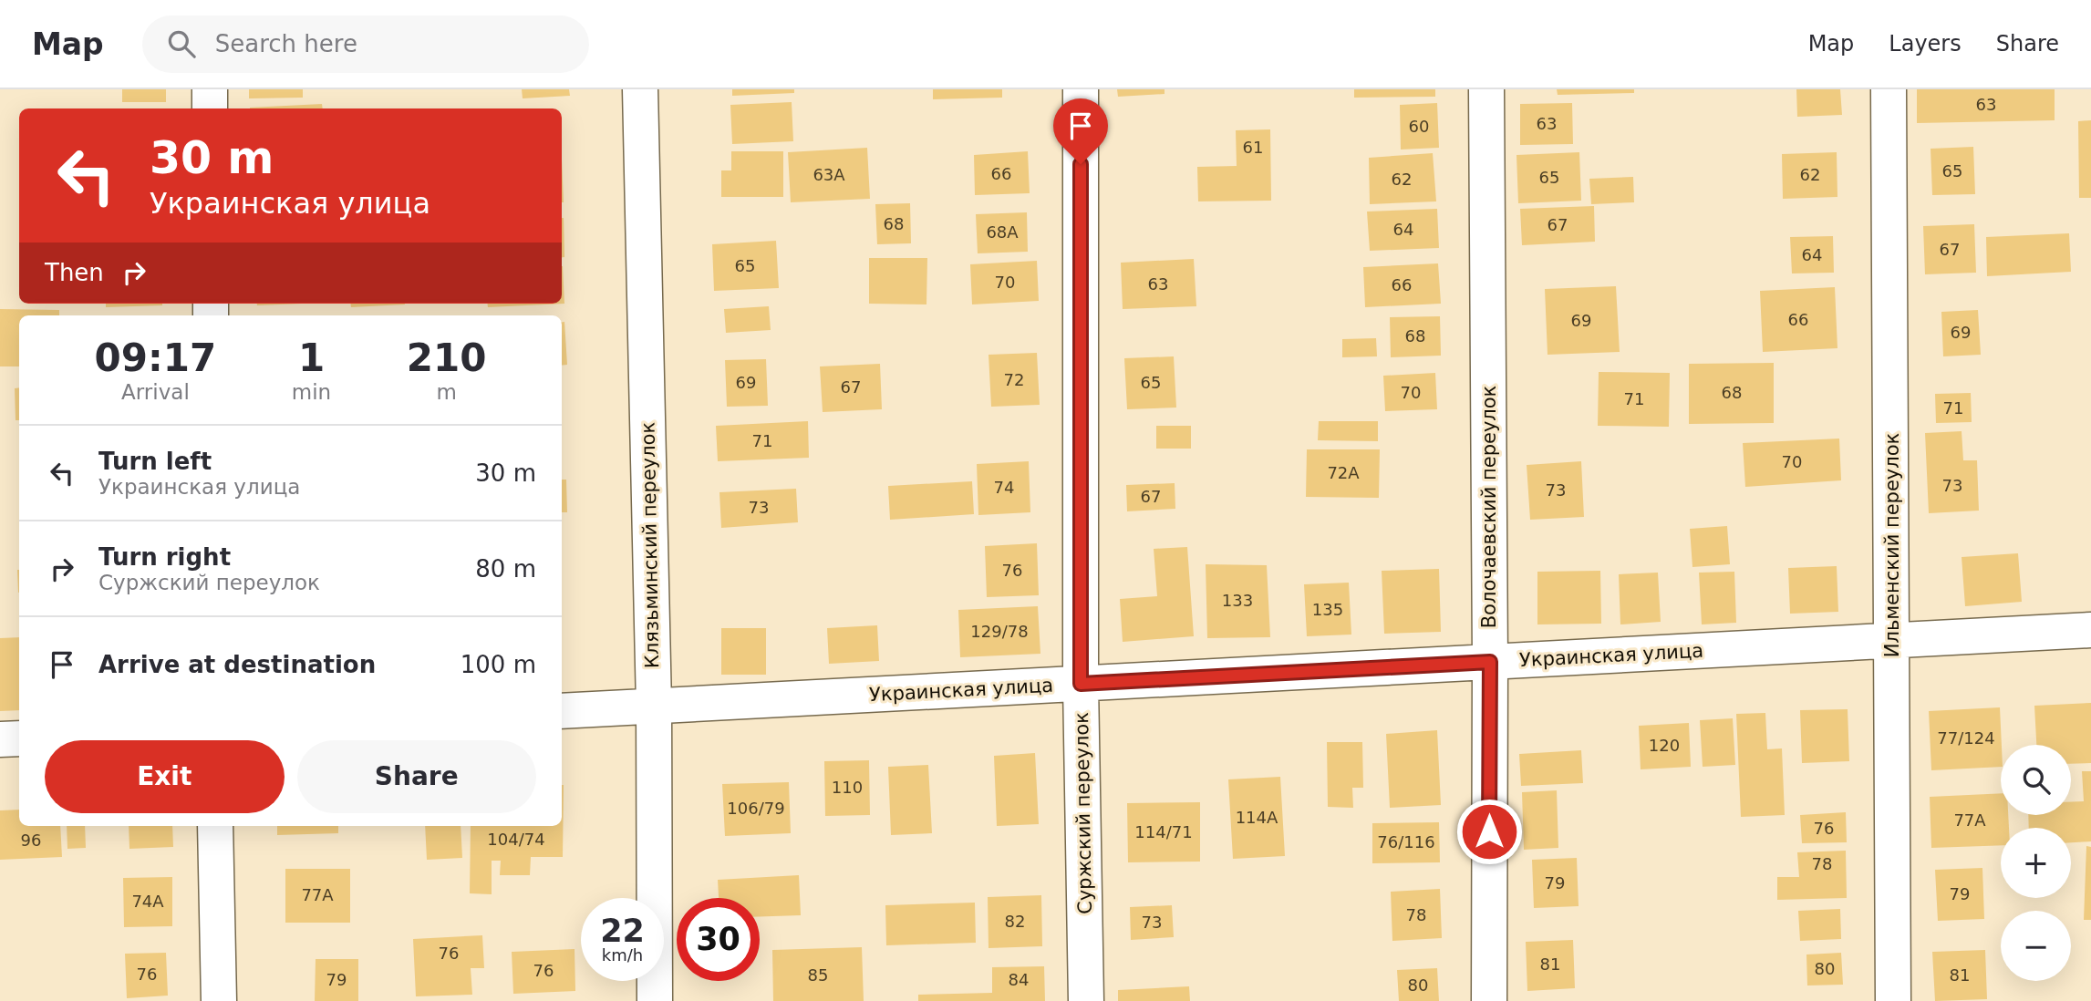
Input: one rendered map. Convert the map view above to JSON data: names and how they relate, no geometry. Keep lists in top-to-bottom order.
{
  "streets": {
    "street": [
      "Волочаевский переулок",
      "Клязьминский переулок",
      "Ильменский переулок",
      "Украинская улица",
      "Суржский переулок"
    ]
  },
  "crossings": [
    ["Волочаевский переулок", "Украинская улица"],
    ["Клязьминский переулок", "Украинская улица"],
    ["Ильменский переулок", "Украинская улица"],
    ["Украинская улица", "Суржский переулок"]
  ],
  "house_numbers": [
    "63",
    "63",
    "60",
    "61",
    "65",
    "66",
    "63А",
    "62",
    "65",
    "62",
    "68",
    "67",
    "64",
    "68А",
    "67",
    "64",
    "65",
    "70",
    "63",
    "66",
    "66",
    "69",
    "69",
    "68",
    "72",
    "69",
    "65",
    "67",
    "70",
    "68",
    "71",
    "71",
    "71",
    "70",
    "72А",
    "73",
    "74",
    "73",
    "67",
    "73",
    "76",
    "133",
    "135",
    "129/78",
    "77/124",
    "120",
    "110",
    "106/79",
    "114А",
    "77А",
    "76",
    "114/71",
    "104/74",
    "96",
    "76/116",
    "78",
    "79",
    "79",
    "77А",
    "74А",
    "78",
    "82",
    "73",
    "76",
    "81",
    "80",
    "76",
    "76",
    "85",
    "81",
    "79",
    "84",
    "80"
  ],
  "page": {
    "header": "Map",
    "search": "Search here",
    "nav": ["Map", "Layers", "Share"],
    "turn": ["30 m", "Украинская улица"],
    "then": "Then",
    "eta": [
      "09:17",
      "Arrival",
      "1",
      "min",
      "210",
      "m"
    ],
    "list": [
      {
        "name": "Turn left",
        "note": "Украинская улица",
        "value": "30 m"
      },
      {
        "name": "Turn right",
        "note": "Суржский переулок",
        "value": "80 m"
      },
      {
        "name": "Arrive at destination",
        "value": "100 m"
      }
    ],
    "buttons": ["Exit", "Share"],
    "map_buttons": ["+", "−"],
    "speed": "22 km/h",
    "limit": "30"
  }
}
